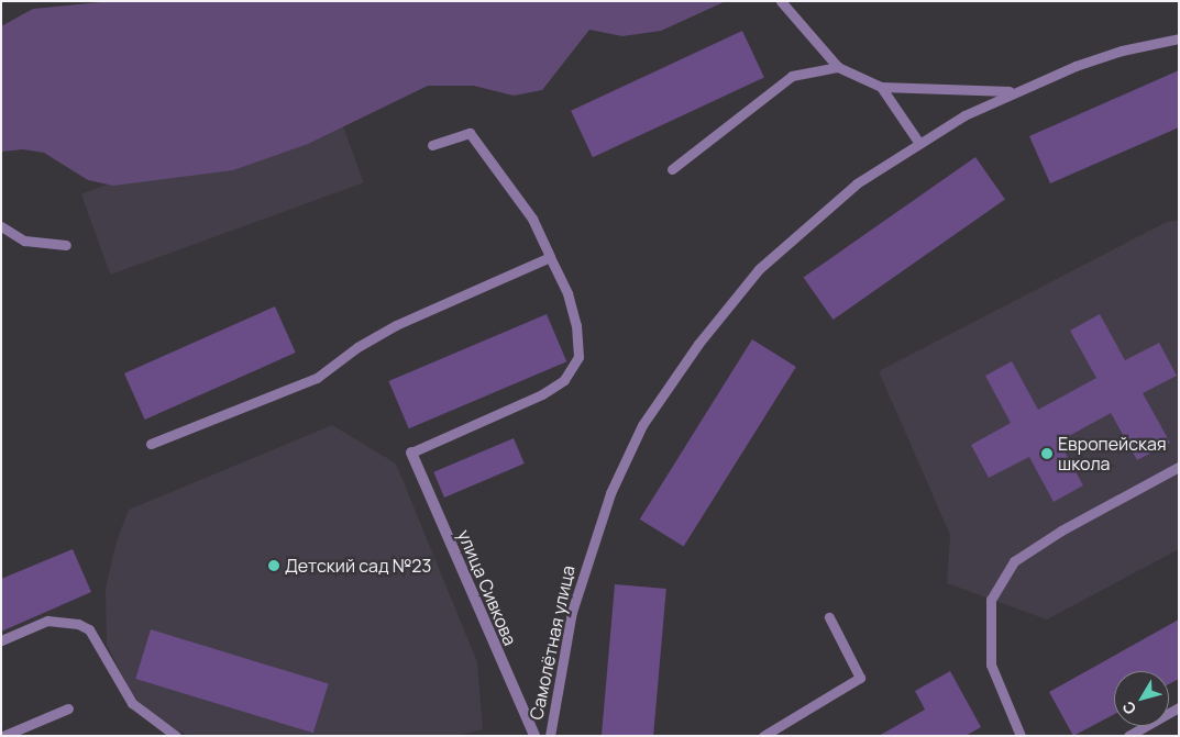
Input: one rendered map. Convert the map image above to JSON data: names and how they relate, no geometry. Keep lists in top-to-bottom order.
{
  "streets": {
    "street": ["улица Сивкова"],
    "lane": ["Самолётная улица"]
  },
  "places": ["Европейская школа", "Детский сад №23"],
  "north": "bottom left"
}
